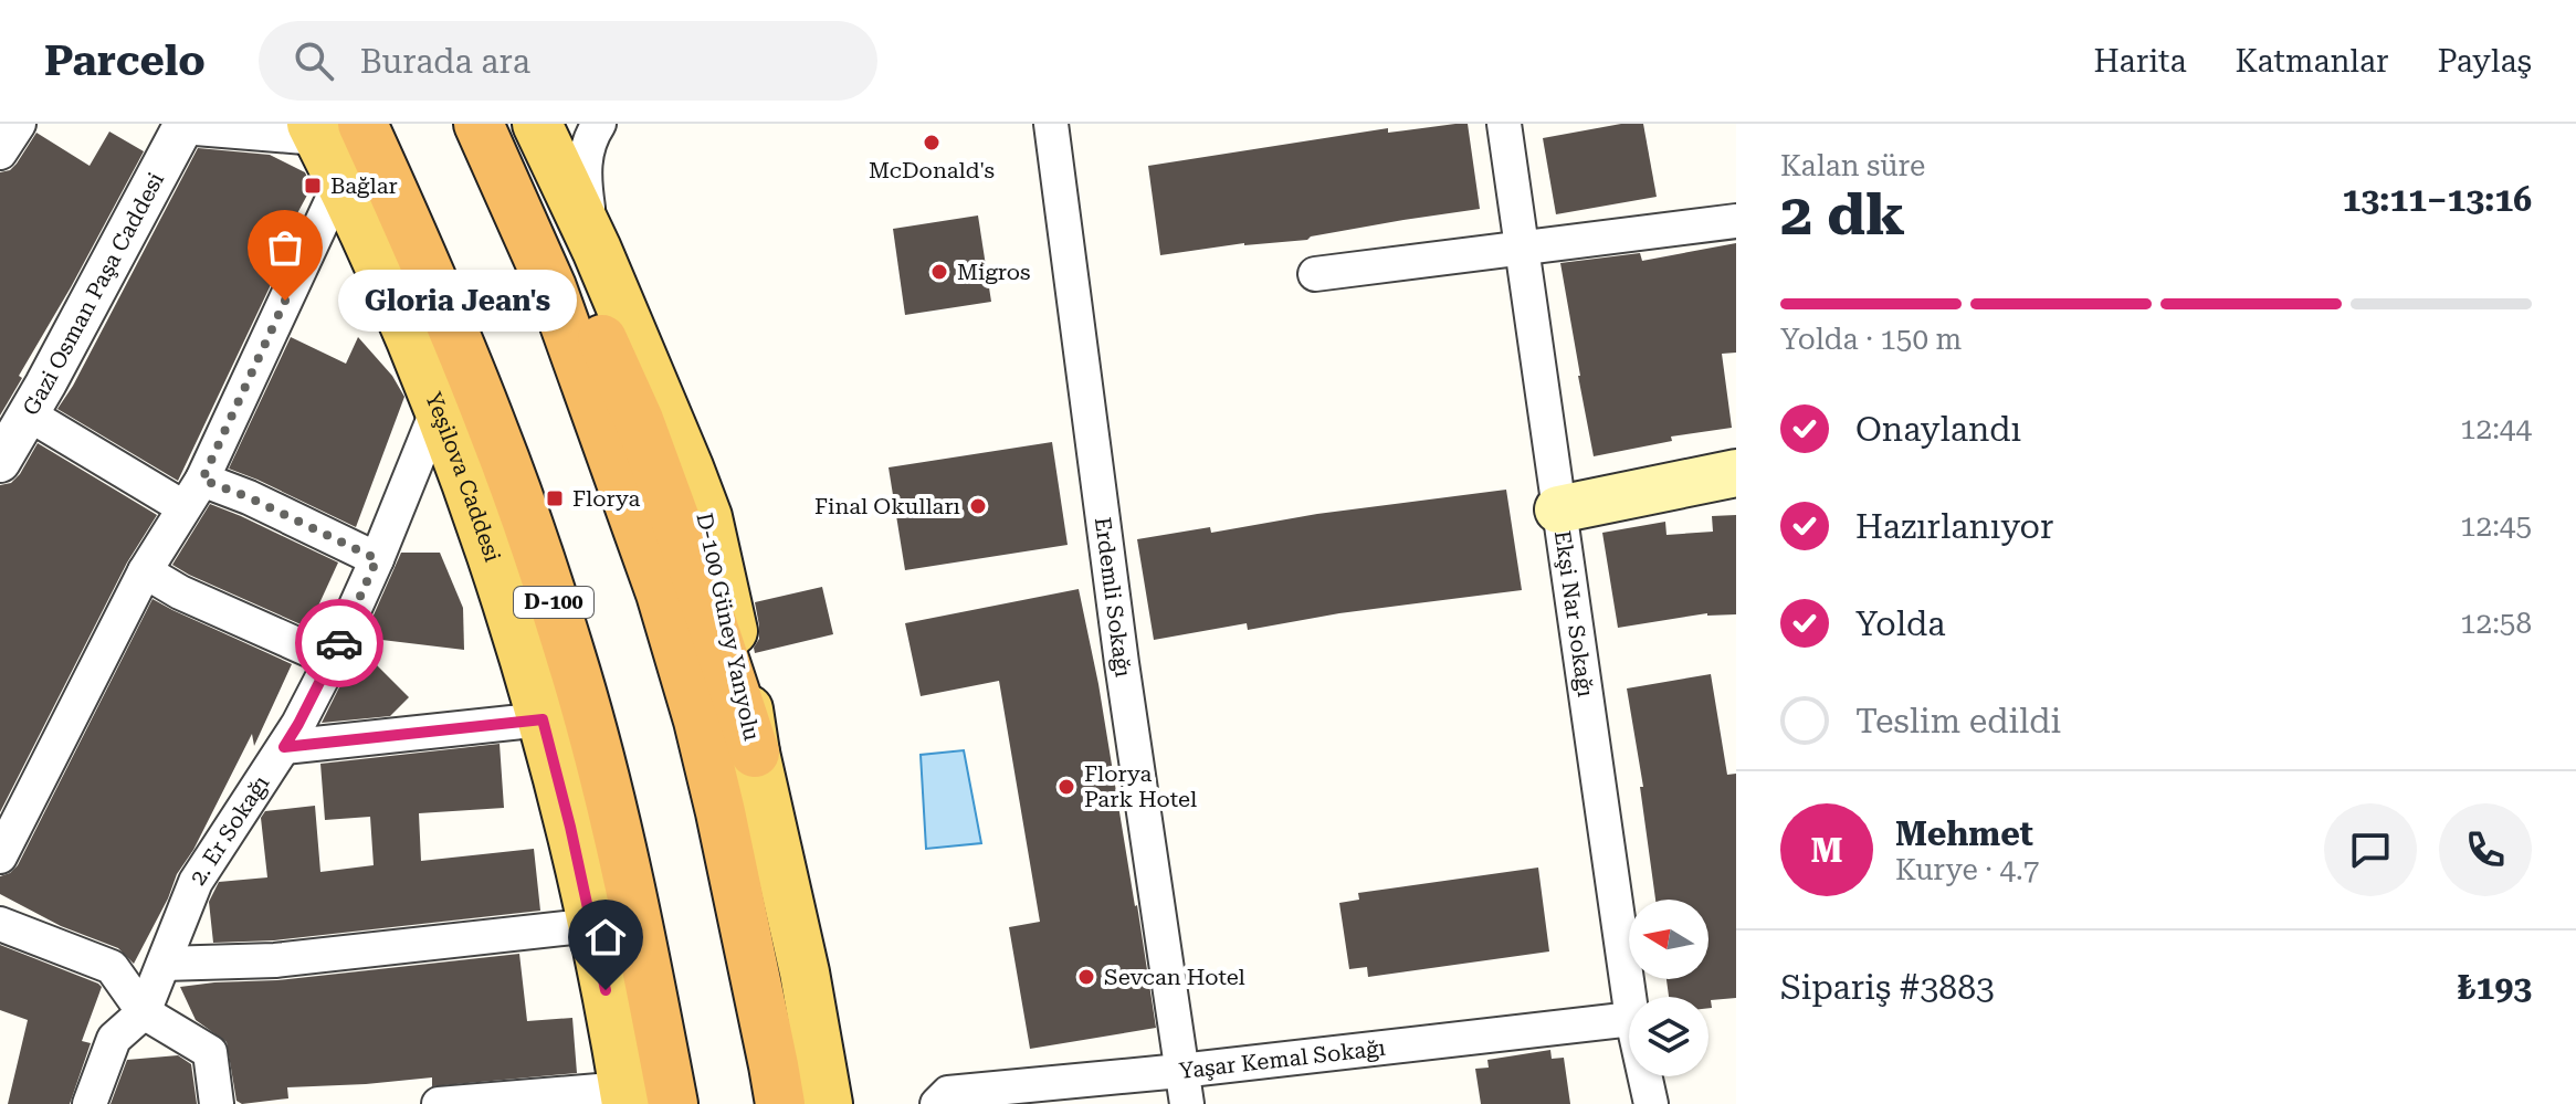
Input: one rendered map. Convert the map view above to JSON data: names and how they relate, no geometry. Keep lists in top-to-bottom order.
{
  "streets": {
    "highway": ["D-100"],
    "main road": ["Yeşilova Caddesi", "D-100 Güney Yanyolu"],
    "street": [
      "Gazi Osman Paşa Caddesi",
      "Erdemli Sokağı",
      "Ekşi Nar Sokağı",
      "2. Er Sokağı",
      "Yaşar Kemal Sokağı"
    ]
  },
  "crossings": [
    ["Yeşilova Caddesi", "D-100"],
    ["Yeşilova Caddesi", "2. Er Sokağı"],
    ["Erdemli Sokağı", "Yaşar Kemal Sokağı"]
  ],
  "places": {
    "other": [
      "McDonald's",
      "Migros",
      "Gloria Jean's",
      "Final Okulları",
      "Florya Park Hotel",
      "Sevcan Hotel"
    ],
    "transit": ["Bağlar", "Florya"]
  },
  "north": "left",
  "page": {
    "header": "Parcelo",
    "search": "Burada ara",
    "nav": ["Harita", "Katmanlar", "Paylaş"],
    "heading": ["2 dk", "Kalan süre", "13:11–13:16"],
    "panel": [
      "Mehmet",
      "Kurye · 4.7",
      "Sipariş #3883",
      "₺193"
    ],
    "bubble": "Gloria Jean's",
    "bar": "Yolda · 150 m",
    "list": [
      ["Onaylandı", "12:44"],
      ["Hazırlanıyor", "12:45"],
      ["Yolda", "12:58"],
      "Teslim edildi"
    ],
    "round": "M"
  }
}
